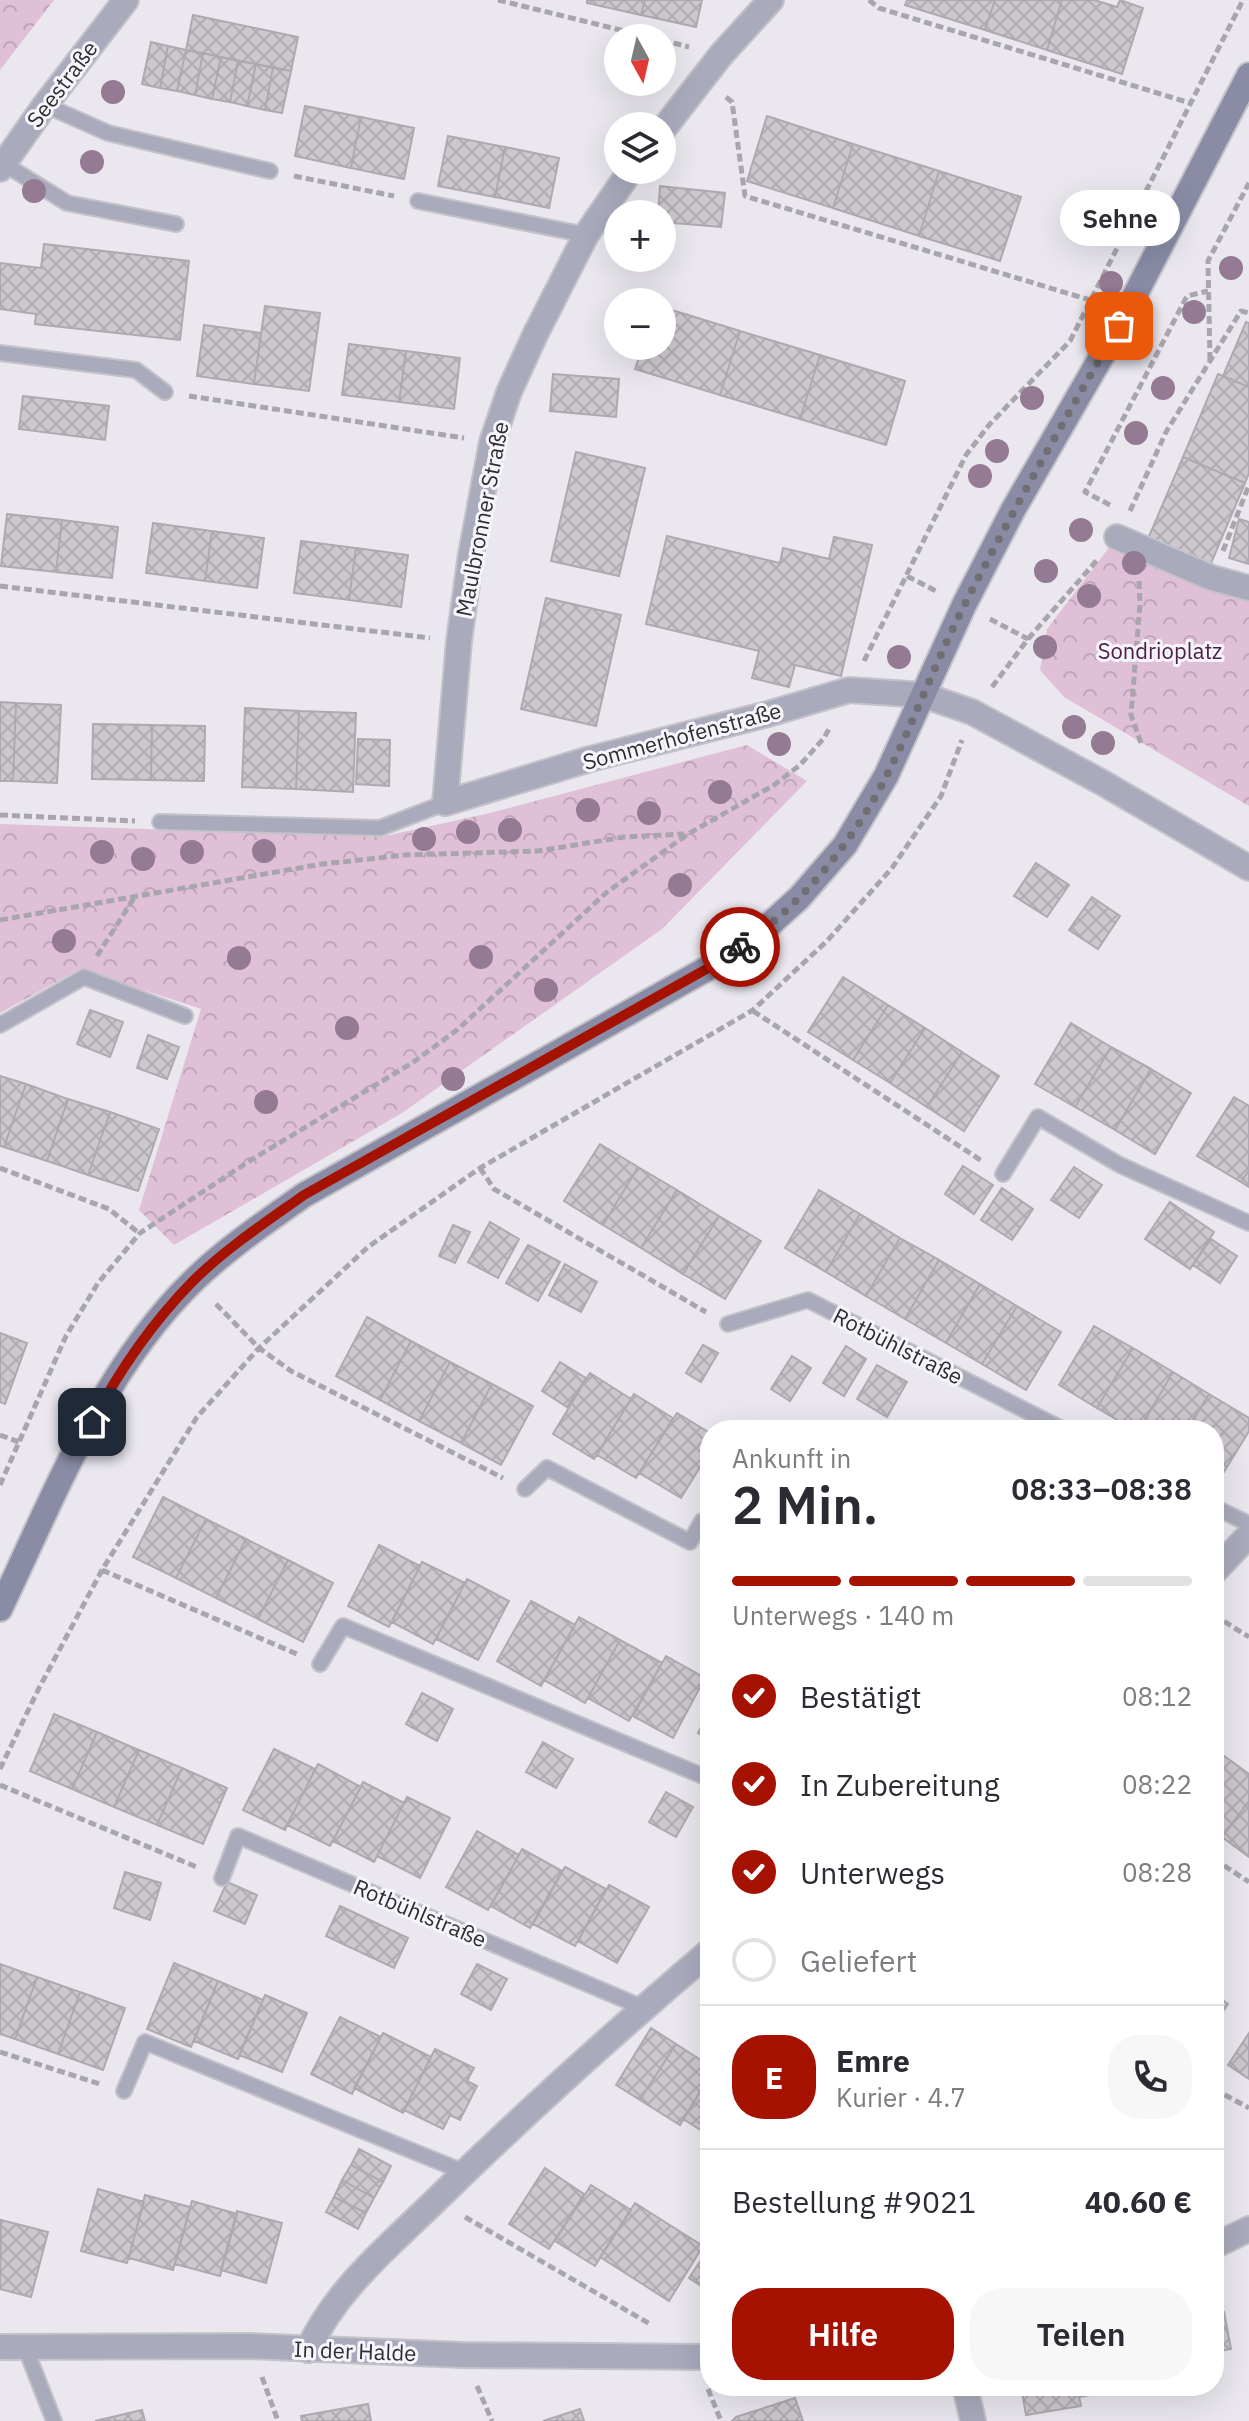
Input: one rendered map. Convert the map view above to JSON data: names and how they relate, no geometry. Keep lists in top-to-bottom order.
{
  "streets": {
    "street": [
      "Seestraße",
      "Maulbronner Straße",
      "Sommerhofenstraße",
      "In der Halde"
    ],
    "lane": ["Rotbühlstraße"]
  },
  "crossings": [
    ["Maulbronner Straße", "Sommerhofenstraße"]
  ],
  "parks": ["Sondrioplatz"],
  "places": ["Sehne"],
  "north": "bottom",
  "page": {
    "map_buttons": ["+", "−"],
    "bubble": "Sehne",
    "heading": ["2 Min.", "Ankunft in", "08:33–08:38"],
    "panel": [
      "Emre",
      "Kurier · 4.7",
      "Bestellung #9021",
      "40.60 €"
    ],
    "bar": "Unterwegs · 140 m",
    "list": [
      ["Bestätigt", "08:12"],
      ["In Zubereitung", "08:22"],
      ["Unterwegs", "08:28"],
      "Geliefert"
    ],
    "round": "E",
    "buttons": ["Hilfe", "Teilen"]
  }
}
